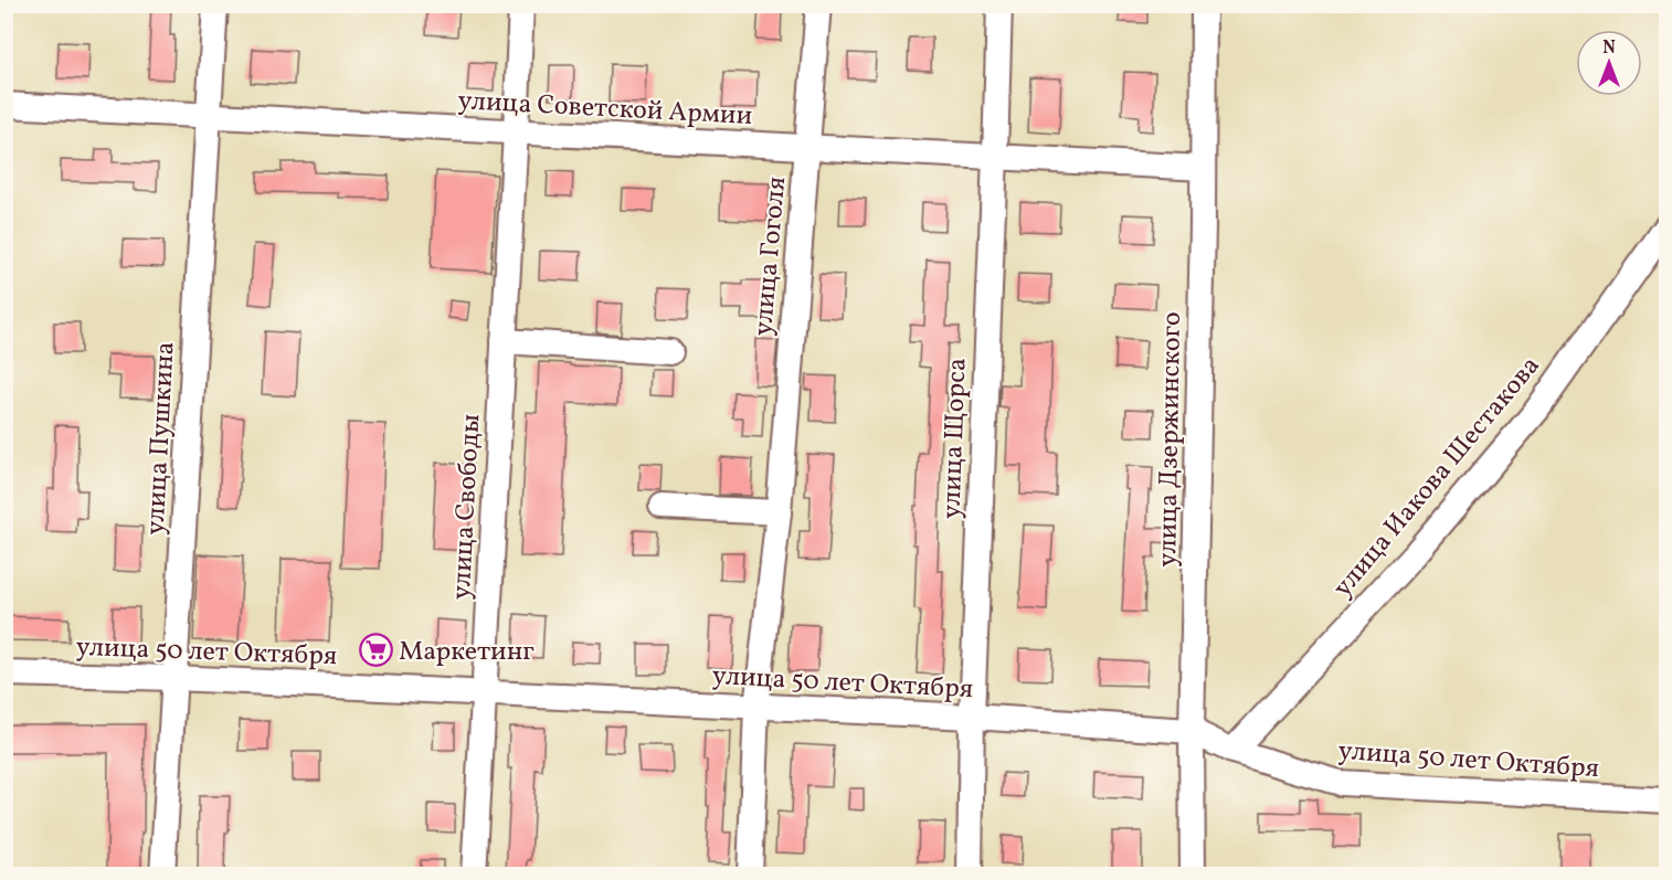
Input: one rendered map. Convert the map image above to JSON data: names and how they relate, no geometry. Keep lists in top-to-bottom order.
{
  "streets": {
    "street": [
      "улица Советской Армии",
      "улица Гоголя",
      "улица Пушкина",
      "улица Щорса",
      "улица Дзержинского",
      "улица Иакова Шестакова",
      "улица Свободы",
      "улица 50 лет Октября"
    ]
  },
  "crossings": [
    ["улица Советской Армии", "улица Гоголя"],
    ["улица Советской Армии", "улица Пушкина"],
    ["улица Советской Армии", "улица Щорса"],
    ["улица Советской Армии", "улица Дзержинского"],
    ["улица Советской Армии", "улица Свободы"],
    ["улица Гоголя", "улица 50 лет Октября"],
    ["улица Пушкина", "улица 50 лет Октября"],
    ["улица Щорса", "улица 50 лет Октября"],
    ["улица Дзержинского", "улица 50 лет Октября"],
    ["улица Иакова Шестакова", "улица 50 лет Октября"],
    ["улица Свободы", "улица 50 лет Октября"]
  ],
  "places": {
    "supermarket": ["Маркетинг"]
  },
  "north": "top"
}
